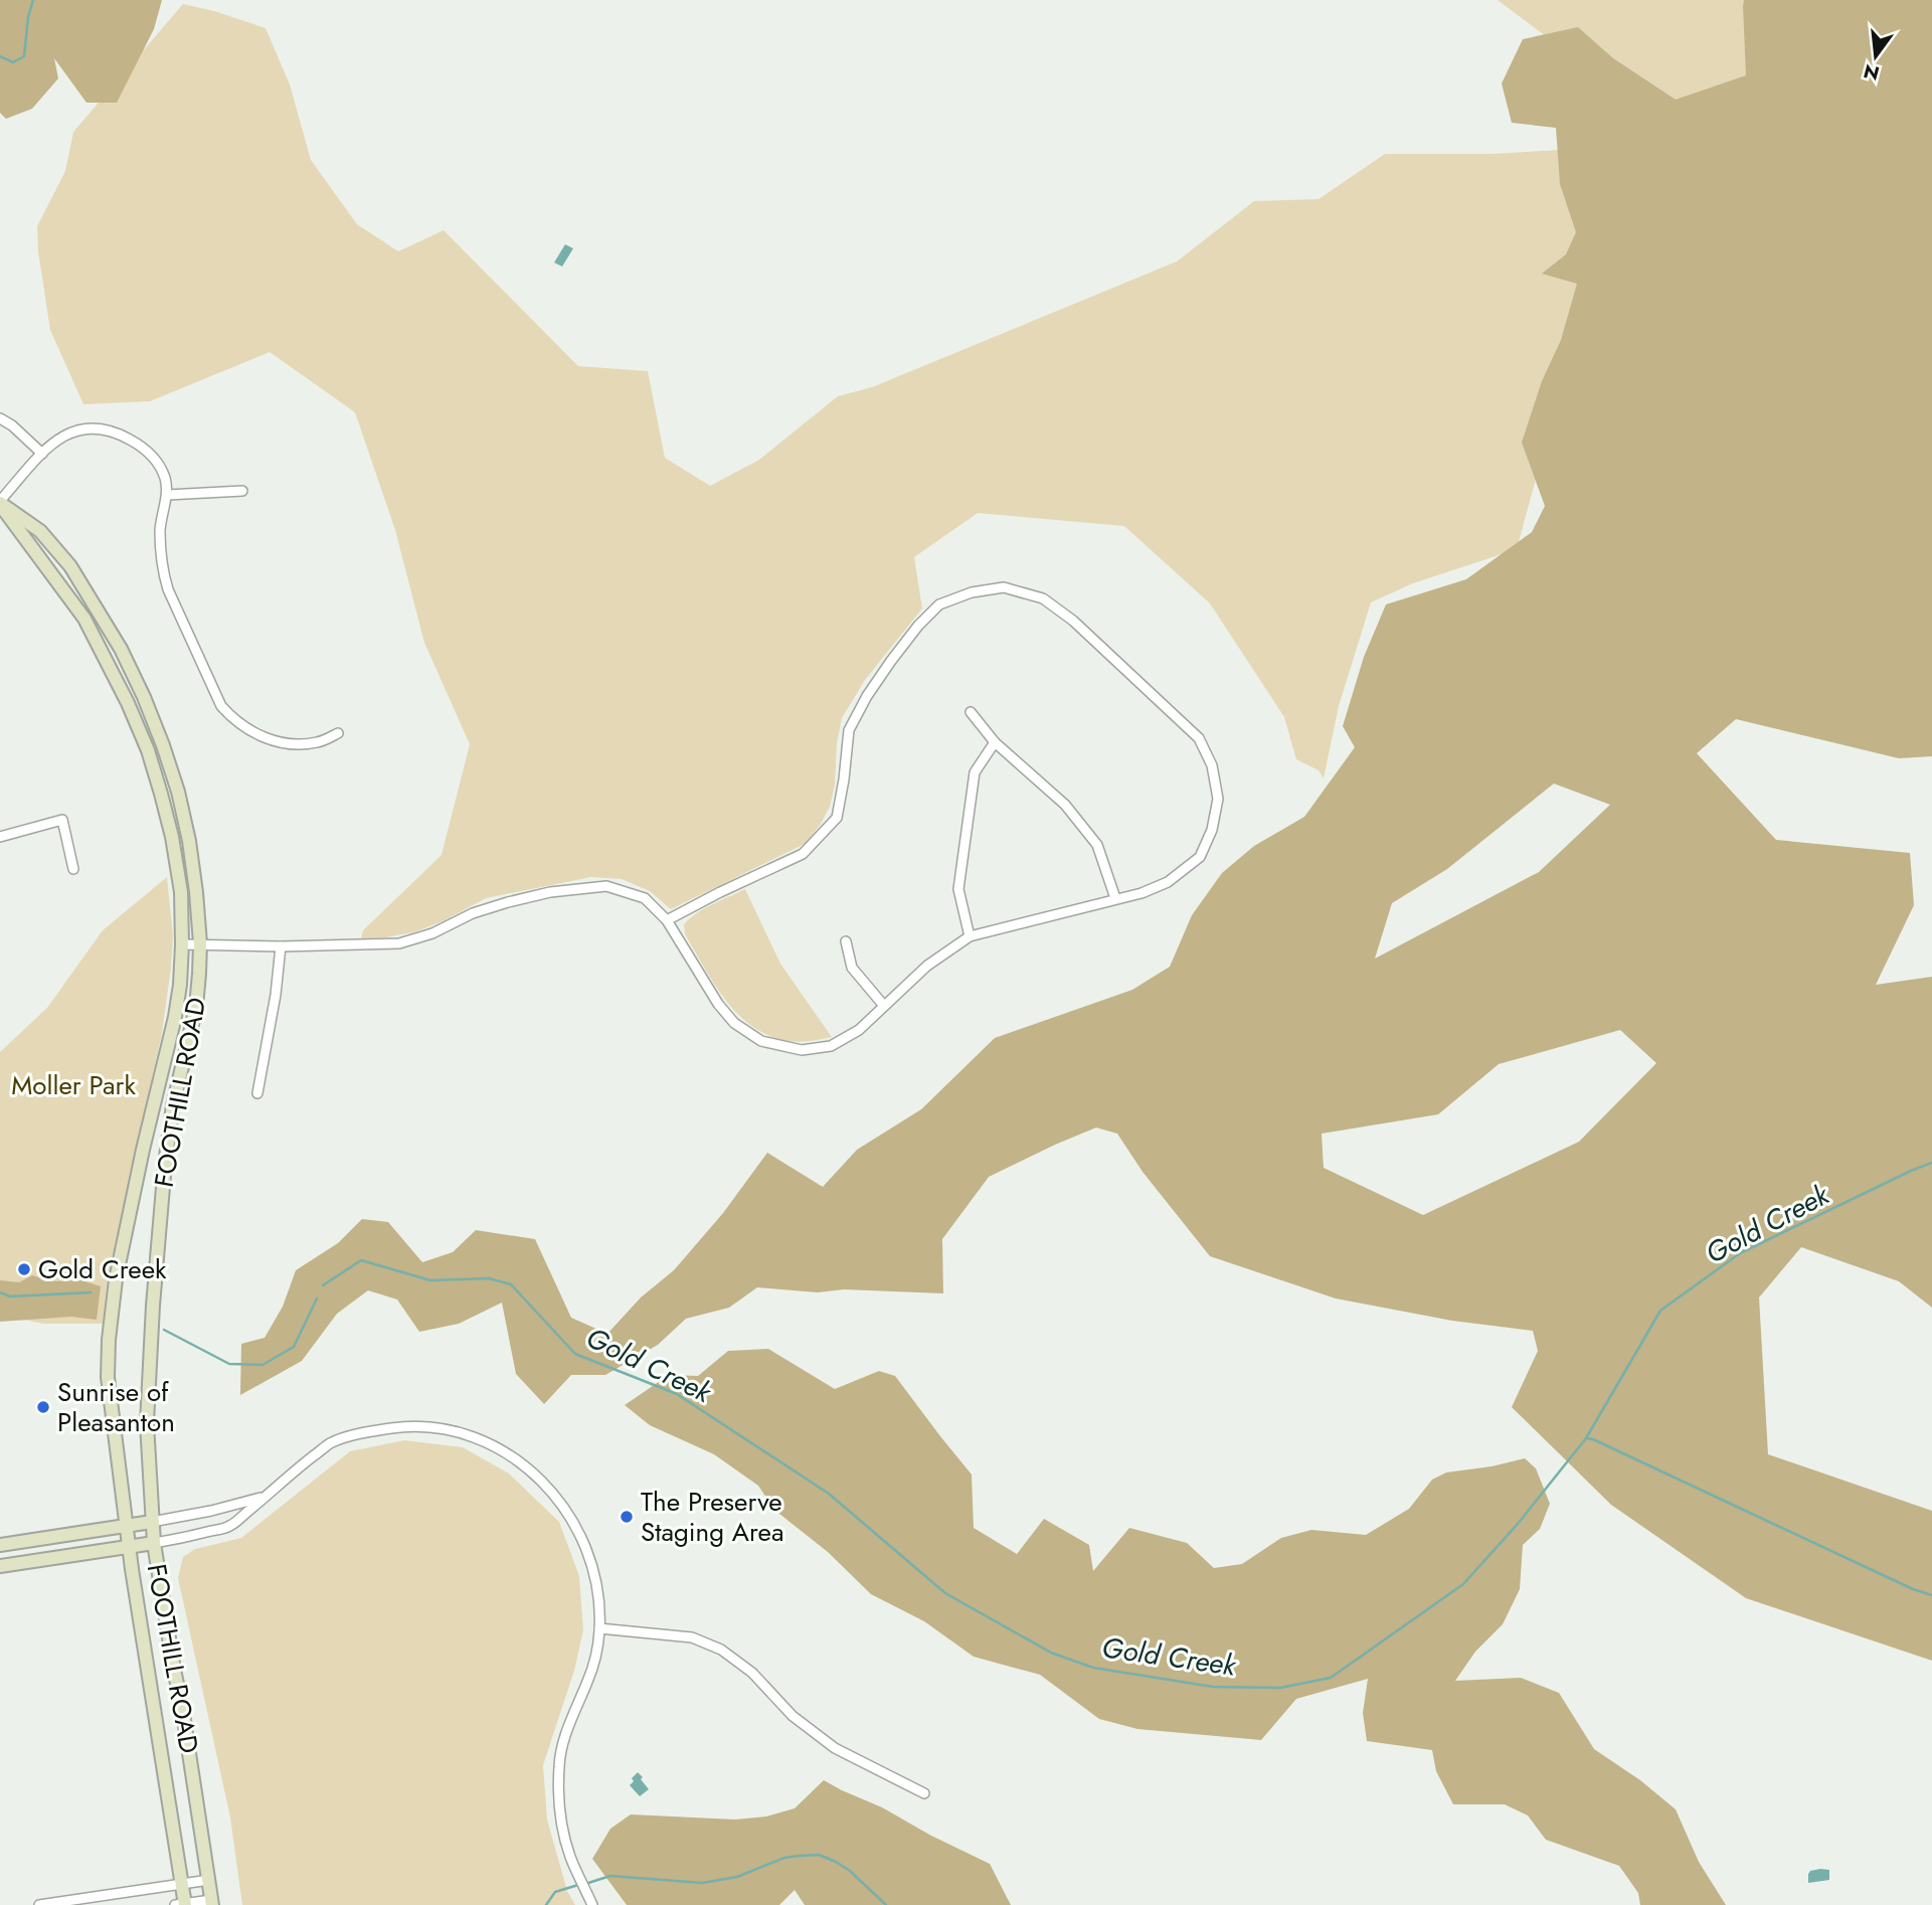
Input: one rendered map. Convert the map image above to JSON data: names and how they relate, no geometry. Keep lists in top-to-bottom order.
{
  "streets": {
    "main road": ["FOOTHILL ROAD"]
  },
  "water": ["Gold Creek"],
  "parks": ["Moller Park"],
  "places": ["Gold Creek", "Sunrise of Pleasanton", "The Preserve Staging Area"],
  "north": "bottom"
}
